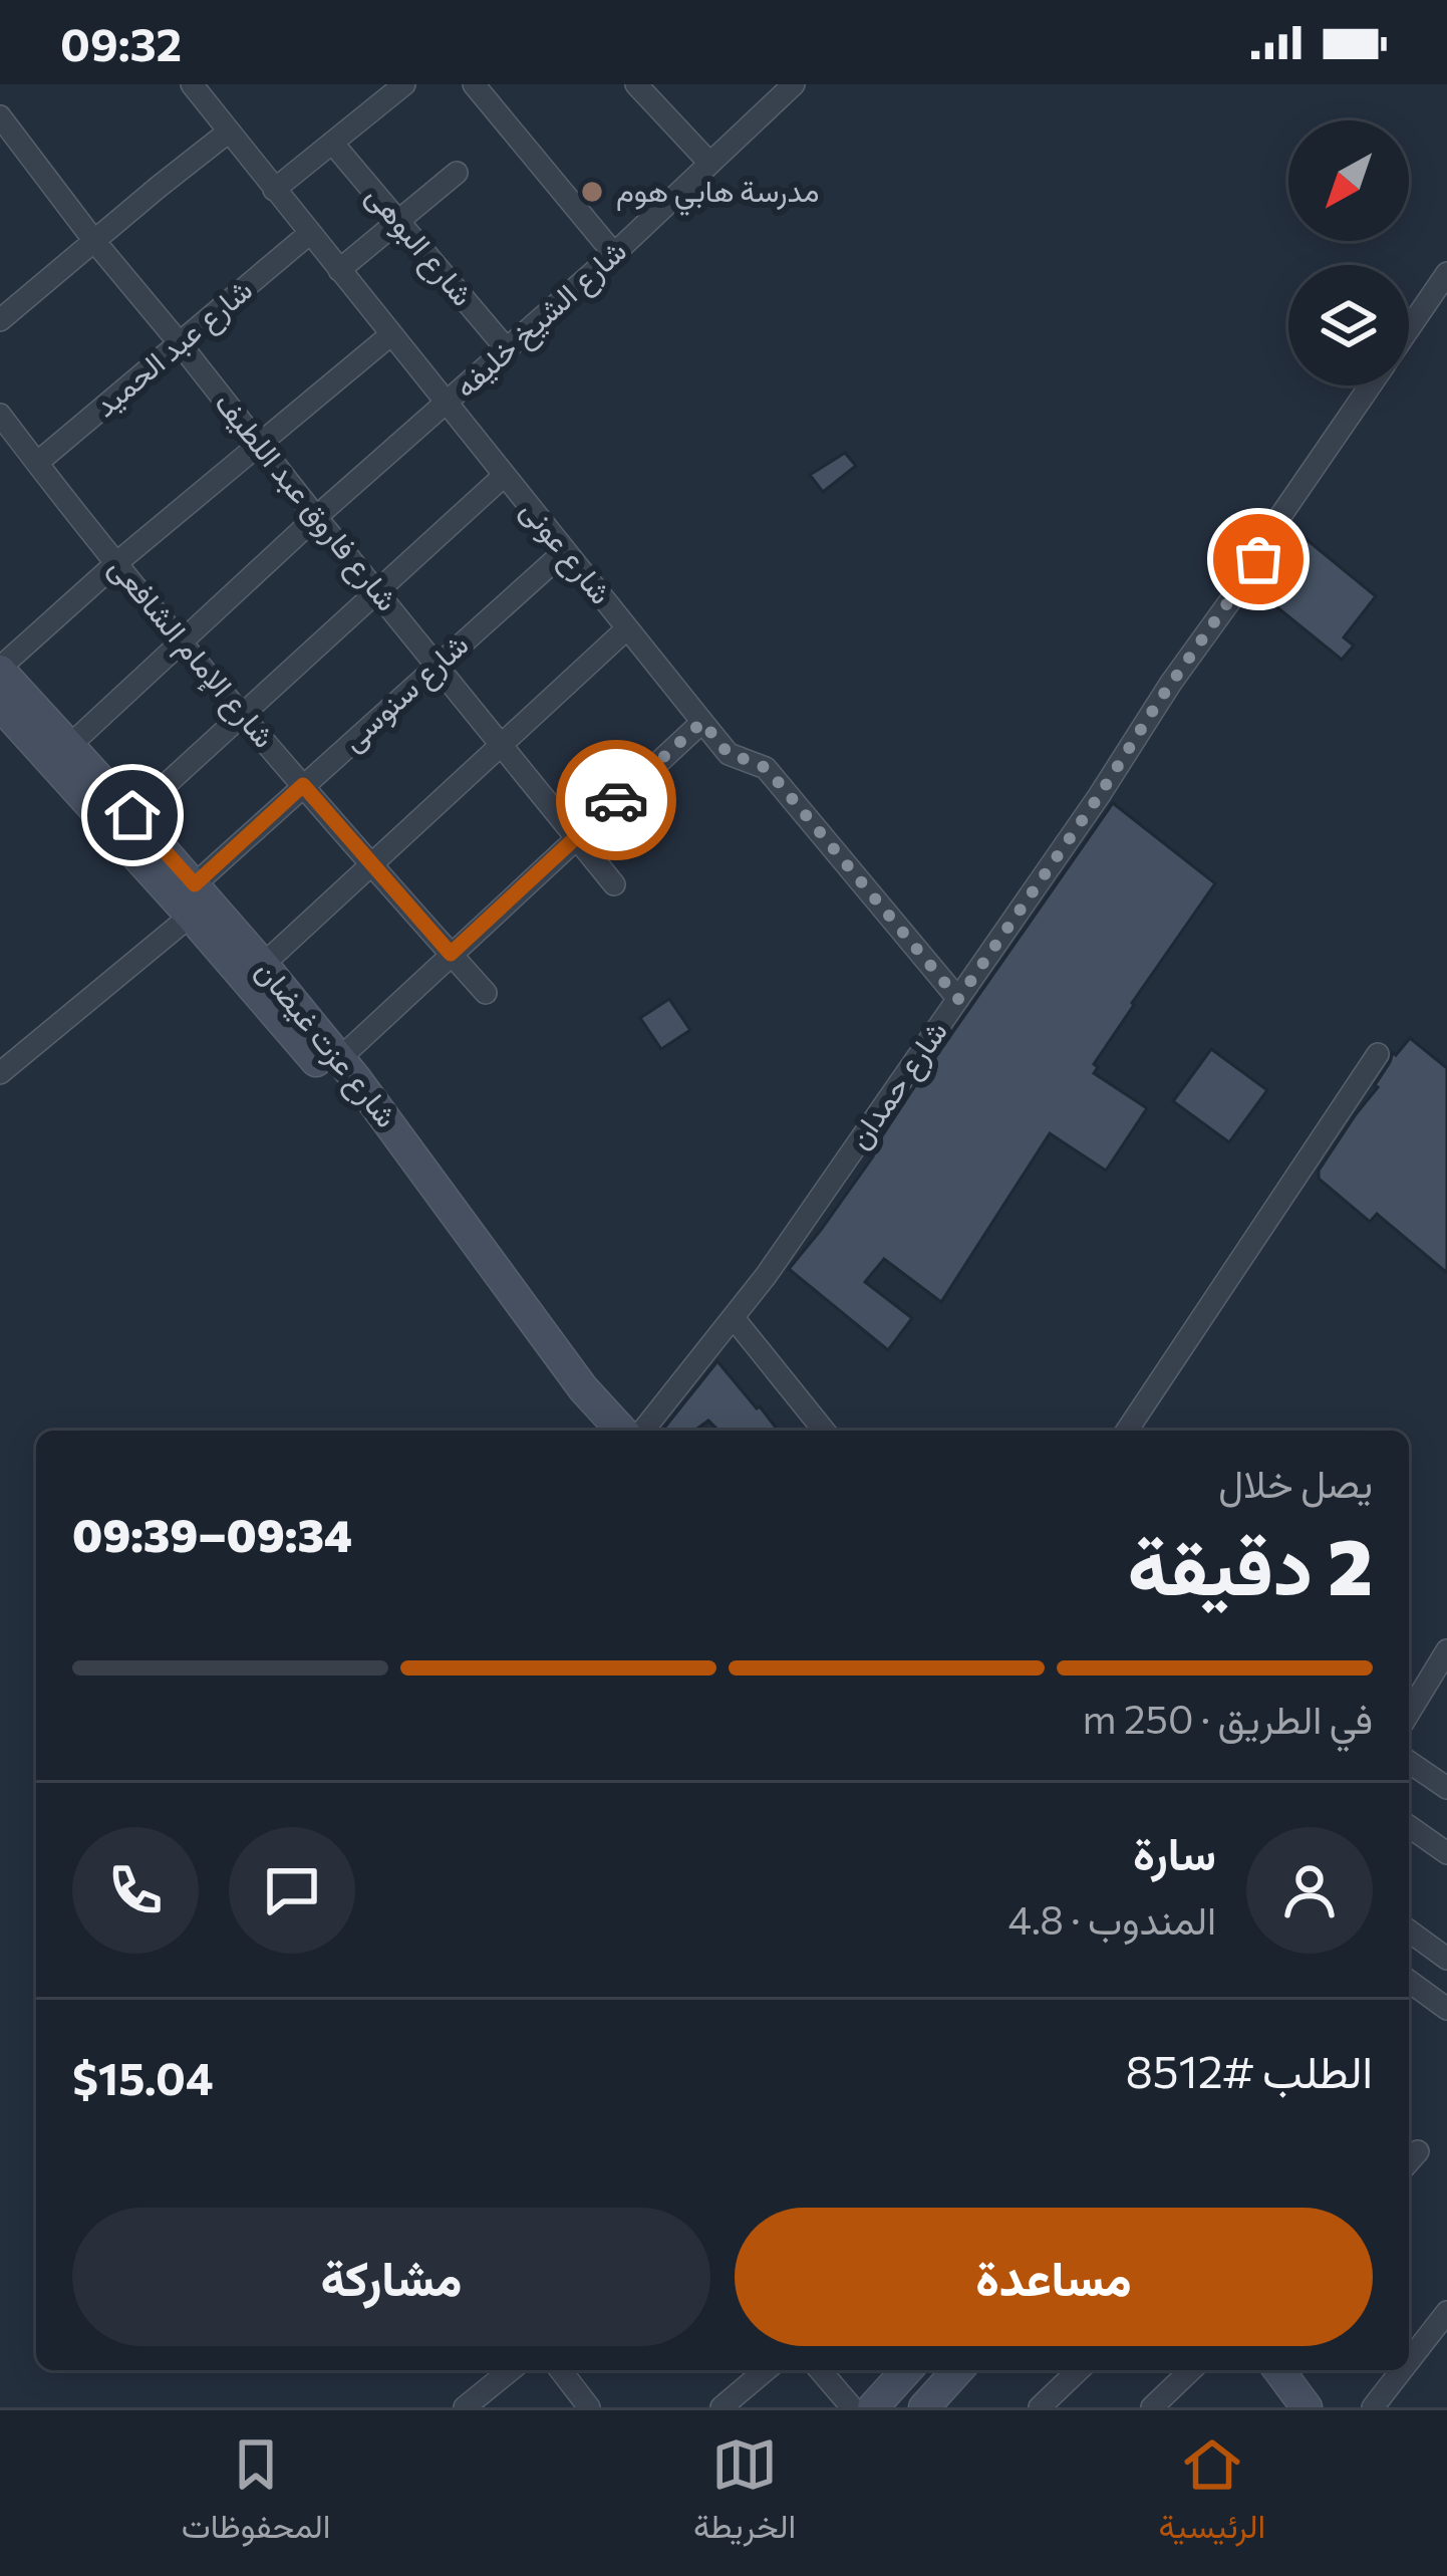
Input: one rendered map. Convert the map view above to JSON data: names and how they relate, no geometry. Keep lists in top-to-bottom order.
{
  "streets": {
    "street": [
      "شارع البوهى",
      "شارع الشيخ خليفه",
      "شارع عبد الحميد",
      "شارع فاروق عبد اللطيف",
      "شارع عونى",
      "شارع الإمام الشافعى",
      "شارع سنوسى",
      "شارع عزت غيضان",
      "شارع حمدان"
    ]
  },
  "crossings": [
    ["شارع البوهى", "شارع الشيخ خليفه"],
    ["شارع الشيخ خليفه", "شارع فاروق عبد اللطيف"],
    ["شارع الشيخ خليفه", "شارع عونى"],
    ["شارع الشيخ خليفه", "شارع الإمام الشافعى"],
    ["شارع الشيخ خليفه", "شارع عزت غيضان"],
    ["شارع عبد الحميد", "شارع فاروق عبد اللطيف"],
    ["شارع عبد الحميد", "شارع عونى"],
    ["شارع عبد الحميد", "شارع الإمام الشافعى"],
    ["شارع فاروق عبد اللطيف", "شارع سنوسى"],
    ["شارع عونى", "شارع سنوسى"],
    ["شارع عونى", "شارع حمدان"],
    ["شارع الإمام الشافعى", "شارع سنوسى"],
    ["شارع سنوسى", "شارع عزت غيضان"]
  ],
  "places": ["مدرسة هابي هوم"],
  "north": "bottom left",
  "page": {
    "status": "09:32",
    "heading": ["2 دقيقة", "يصل خلال", "09:34–09:39"],
    "panel": [
      "سارة",
      "المندوب · 4.8",
      "الطلب #8512",
      "$15.04"
    ],
    "bar": "في الطريق · 250 m",
    "buttons": ["مساعدة", "مشاركة"],
    "tabs": ["الرئيسية", "الخريطة", "المحفوظات"]
  }
}
